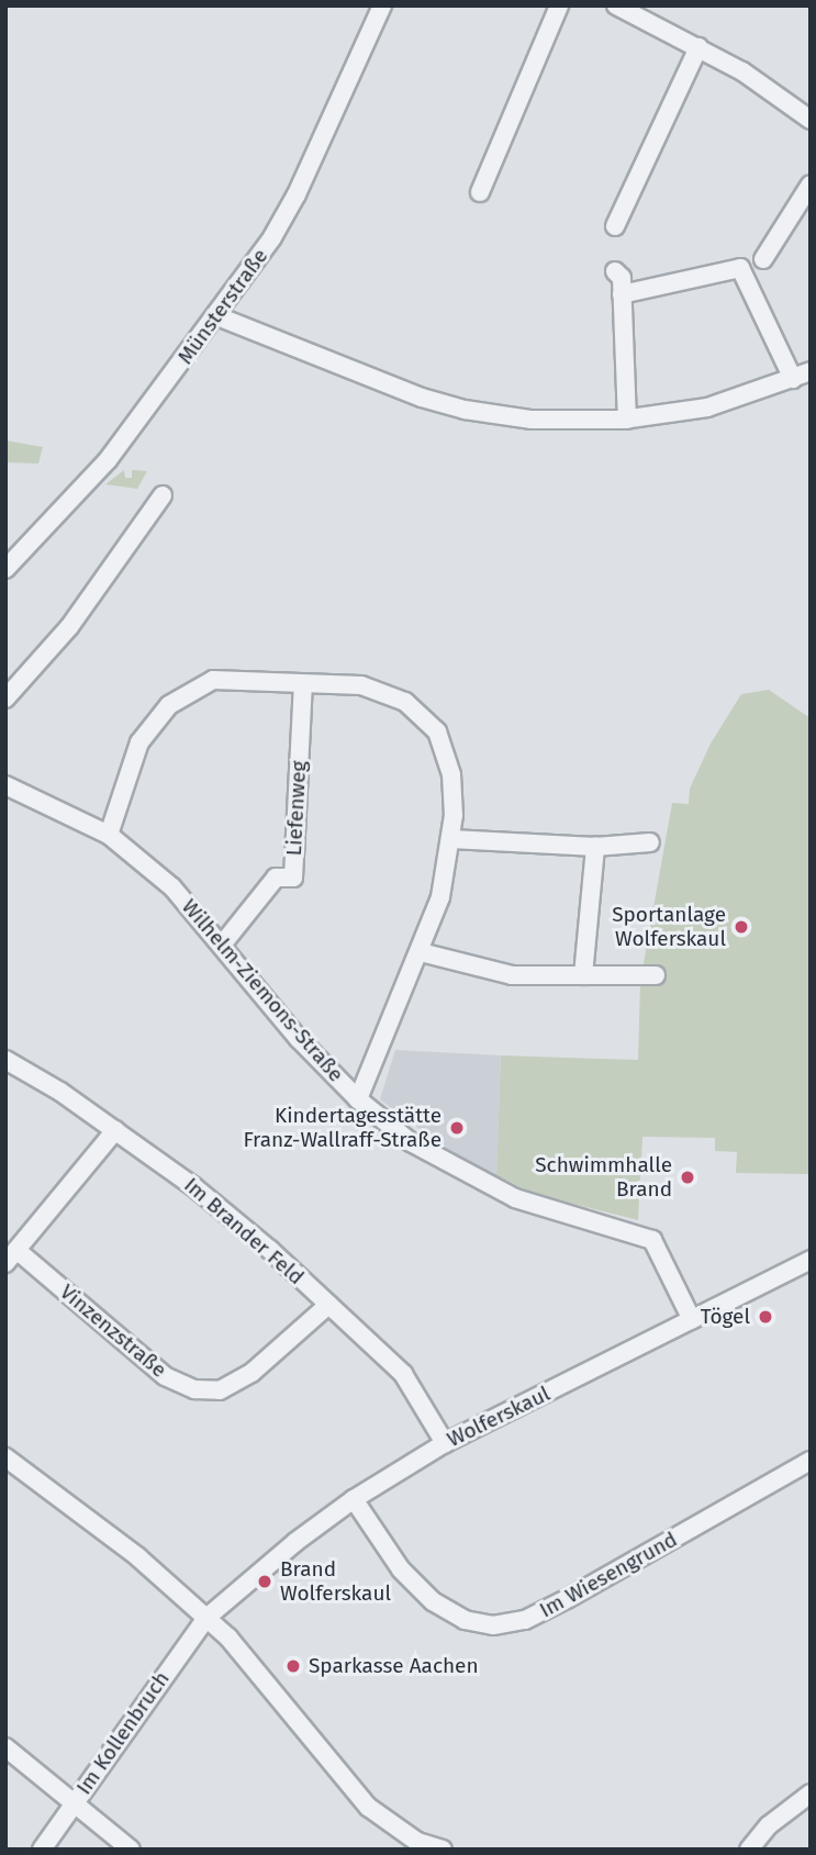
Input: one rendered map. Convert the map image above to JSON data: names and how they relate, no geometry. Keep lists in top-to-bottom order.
{
  "streets": {
    "street": [
      "Münsterstraße",
      "Liefenweg",
      "Wilhelm-Ziemons-Straße",
      "Im Brander Feld",
      "Vinzenzstraße",
      "Wolferskaul",
      "Im Wiesengrund",
      "Im Kollenbruch"
    ]
  },
  "crossings": [
    ["Liefenweg", "Wilhelm-Ziemons-Straße"],
    ["Wilhelm-Ziemons-Straße", "Wolferskaul"],
    ["Im Brander Feld", "Vinzenzstraße"],
    ["Im Brander Feld", "Wolferskaul"],
    ["Wolferskaul", "Im Wiesengrund"],
    ["Wolferskaul", "Im Kollenbruch"]
  ],
  "places": [
    "Sportanlage Wolferskaul",
    "Kindertagesstätte Franz-Wallraff-Straße",
    "Schwimmhalle Brand",
    "Tögel",
    "Brand Wolferskaul",
    "Sparkasse Aachen"
  ]
}
